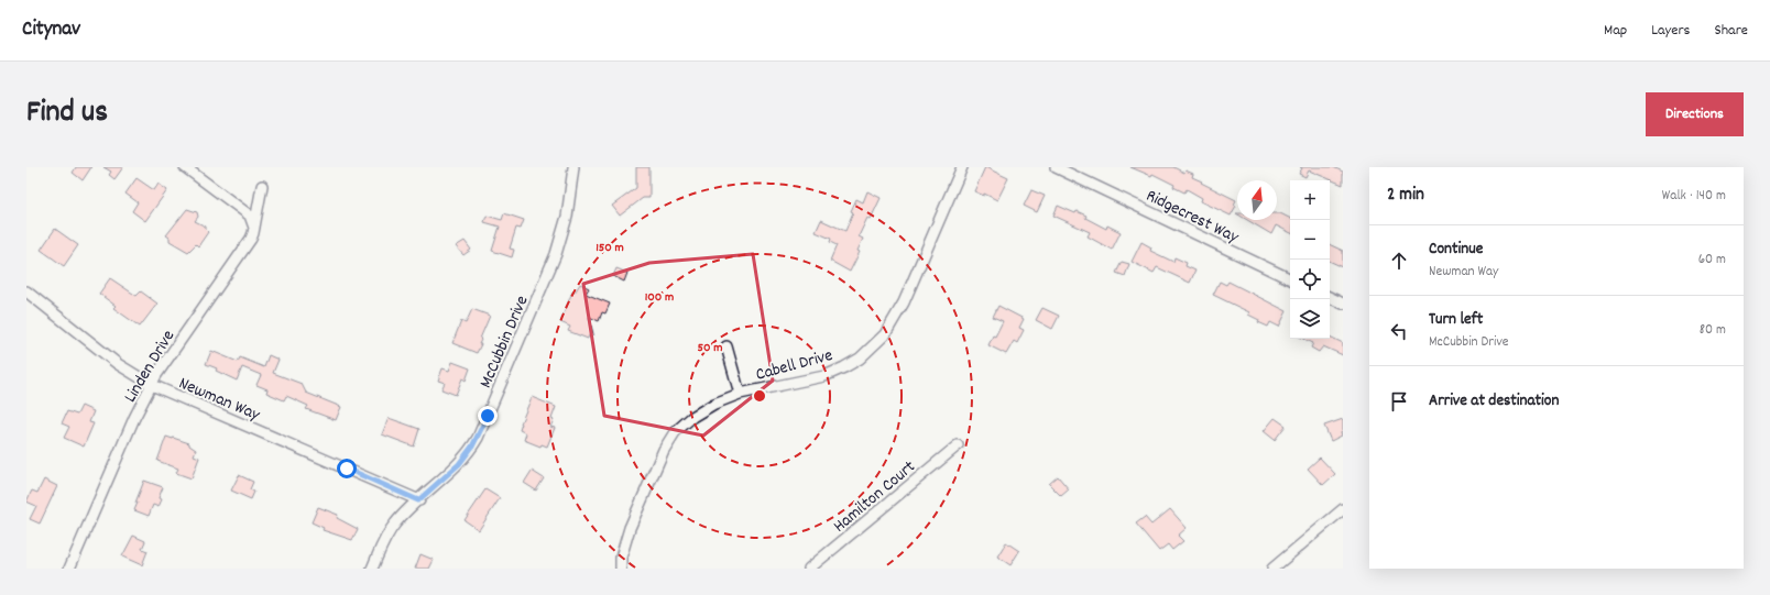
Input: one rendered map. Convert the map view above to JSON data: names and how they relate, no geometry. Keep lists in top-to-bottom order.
{
  "streets": {
    "street": [
      "Ridgecrest Way",
      "McCubbin Drive",
      "Cabell Drive",
      "Linden Drive",
      "Newman Way",
      "Hamilton Court"
    ]
  },
  "crossings": [
    ["McCubbin Drive", "Newman Way"],
    ["Linden Drive", "Newman Way"]
  ],
  "north": "top",
  "page": {
    "header": "Citynav",
    "nav": ["Map", "Layers", "Share"],
    "title": "Find us",
    "buttons": "Directions",
    "heading": ["2 min", "Walk · 140 m"],
    "map_buttons": ["+", "−"],
    "list": [
      ["Continue", "Newman Way", "60 m"],
      ["Turn left", "McCubbin Drive", "80 m"],
      "Arrive at destination"
    ]
  },
  "rings": ["150 m", "100 m", "50 m"]
}
